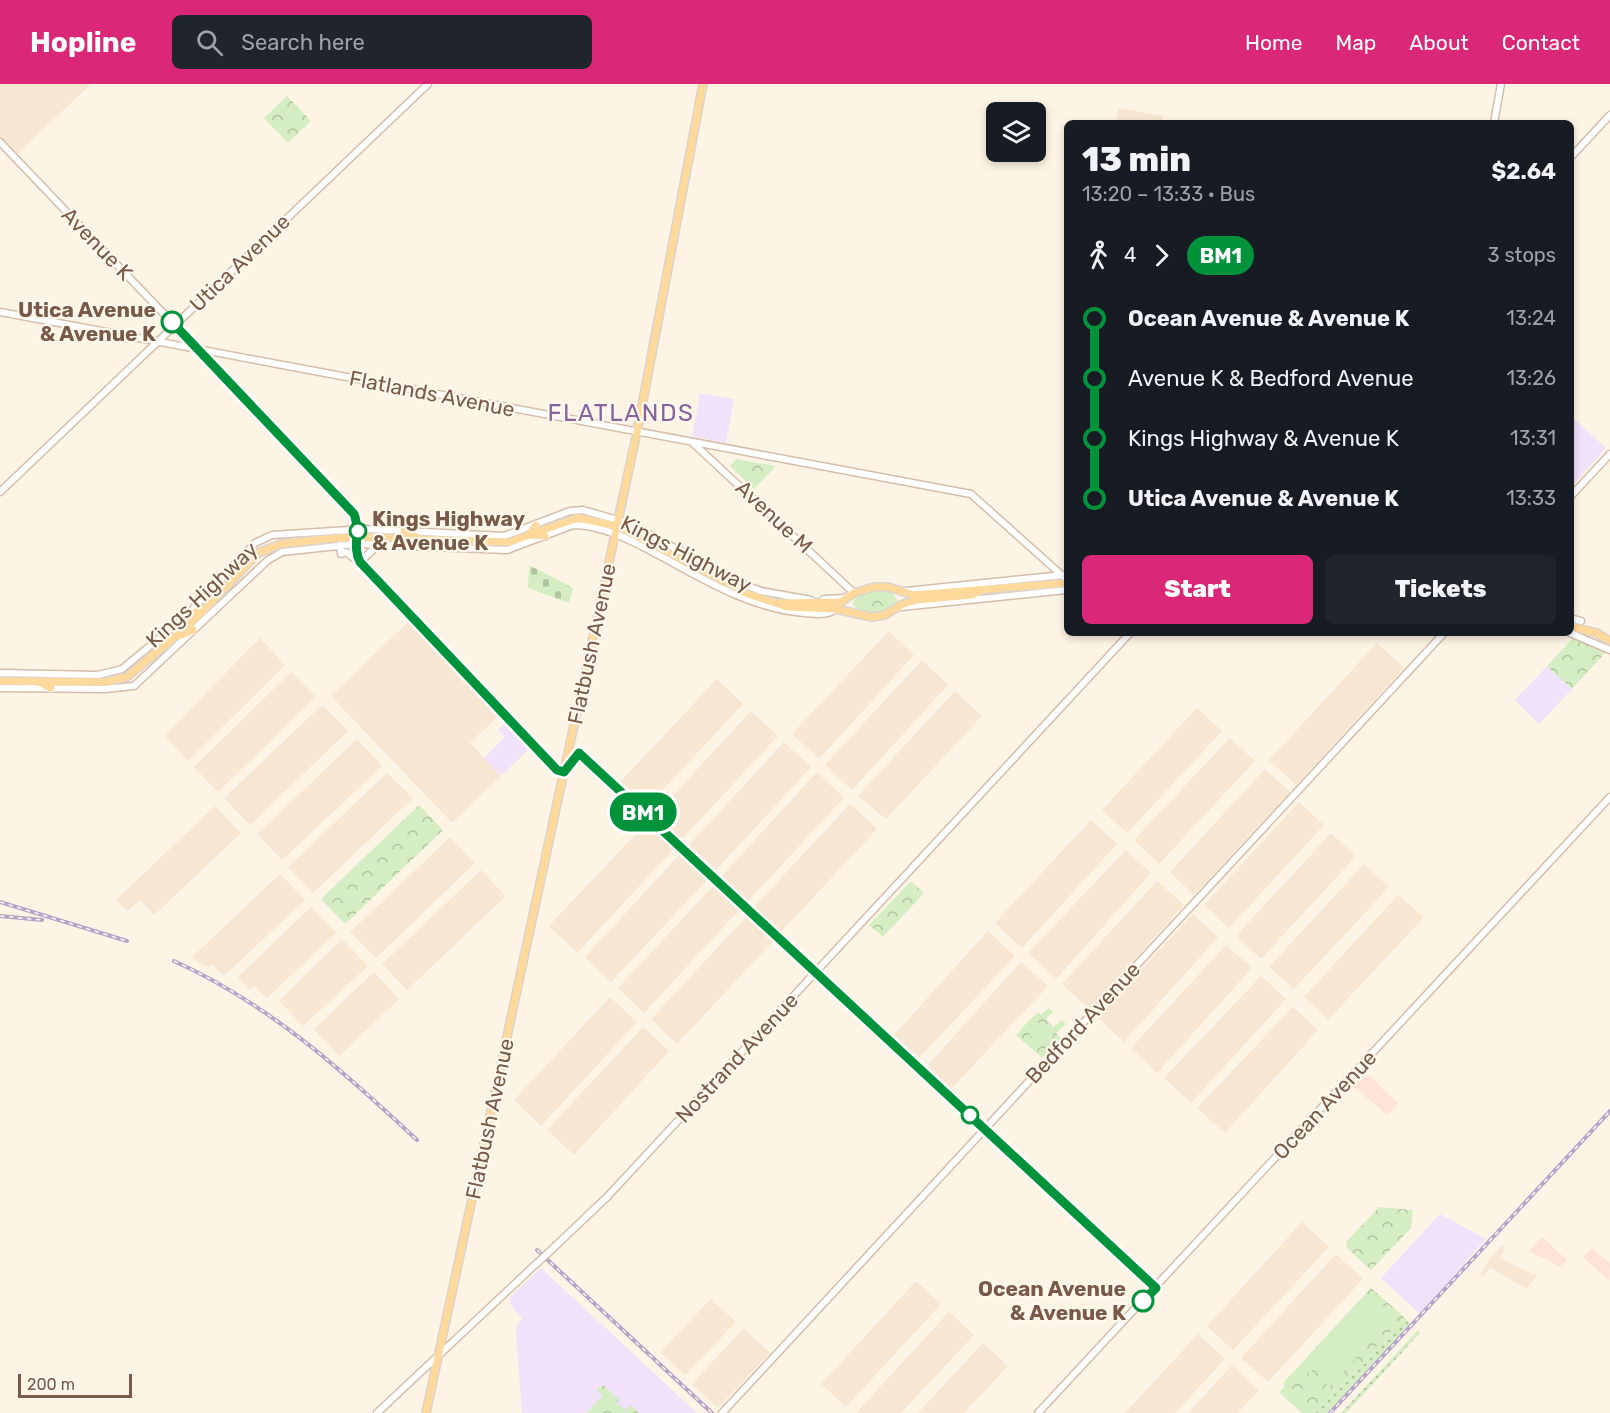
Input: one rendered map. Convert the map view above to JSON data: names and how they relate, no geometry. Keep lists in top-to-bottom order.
{
  "streets": {
    "main road": [
      "Avenue K",
      "Utica Avenue",
      "Flatlands Avenue",
      "Avenue M",
      "Kings Highway",
      "Flatbush Avenue",
      "Bedford Avenue",
      "Nostrand Avenue",
      "Ocean Avenue"
    ]
  },
  "crossings": [
    ["Avenue K", "Utica Avenue"],
    ["Avenue K", "Flatlands Avenue"],
    ["Avenue K", "Kings Highway"],
    ["Utica Avenue", "Flatlands Avenue"],
    ["Flatlands Avenue", "Avenue M"],
    ["Flatlands Avenue", "Flatbush Avenue"],
    ["Avenue M", "Kings Highway"],
    ["Kings Highway", "Flatbush Avenue"],
    ["Flatbush Avenue", "Nostrand Avenue"]
  ],
  "districts": ["FLATLANDS"],
  "places": ["Utica Avenue & Avenue K", "Kings Highway & Avenue K", "Ocean Avenue & Avenue K"],
  "lines": ["bus line BM1"],
  "scale_bar": "200 m",
  "page": {
    "header": "Hopline",
    "search": "Search here",
    "nav": [
      "Home",
      "Map",
      "About",
      "Contact"
    ],
    "on_map": "BM1",
    "heading": ["13 min", "13:20 – 13:33 · Bus", "$2.64"],
    "legs": ["4", "BM1", "3 stops"],
    "list": [
      {
        "name": "Ocean Avenue & Avenue K",
        "value": "13:24"
      },
      {
        "name": "Avenue K & Bedford Avenue",
        "value": "13:26"
      },
      {
        "name": "Kings Highway & Avenue K",
        "value": "13:31"
      },
      {
        "name": "Utica Avenue & Avenue K",
        "value": "13:33"
      }
    ],
    "buttons": ["Start", "Tickets"],
    "scale": "200 m"
  }
}
